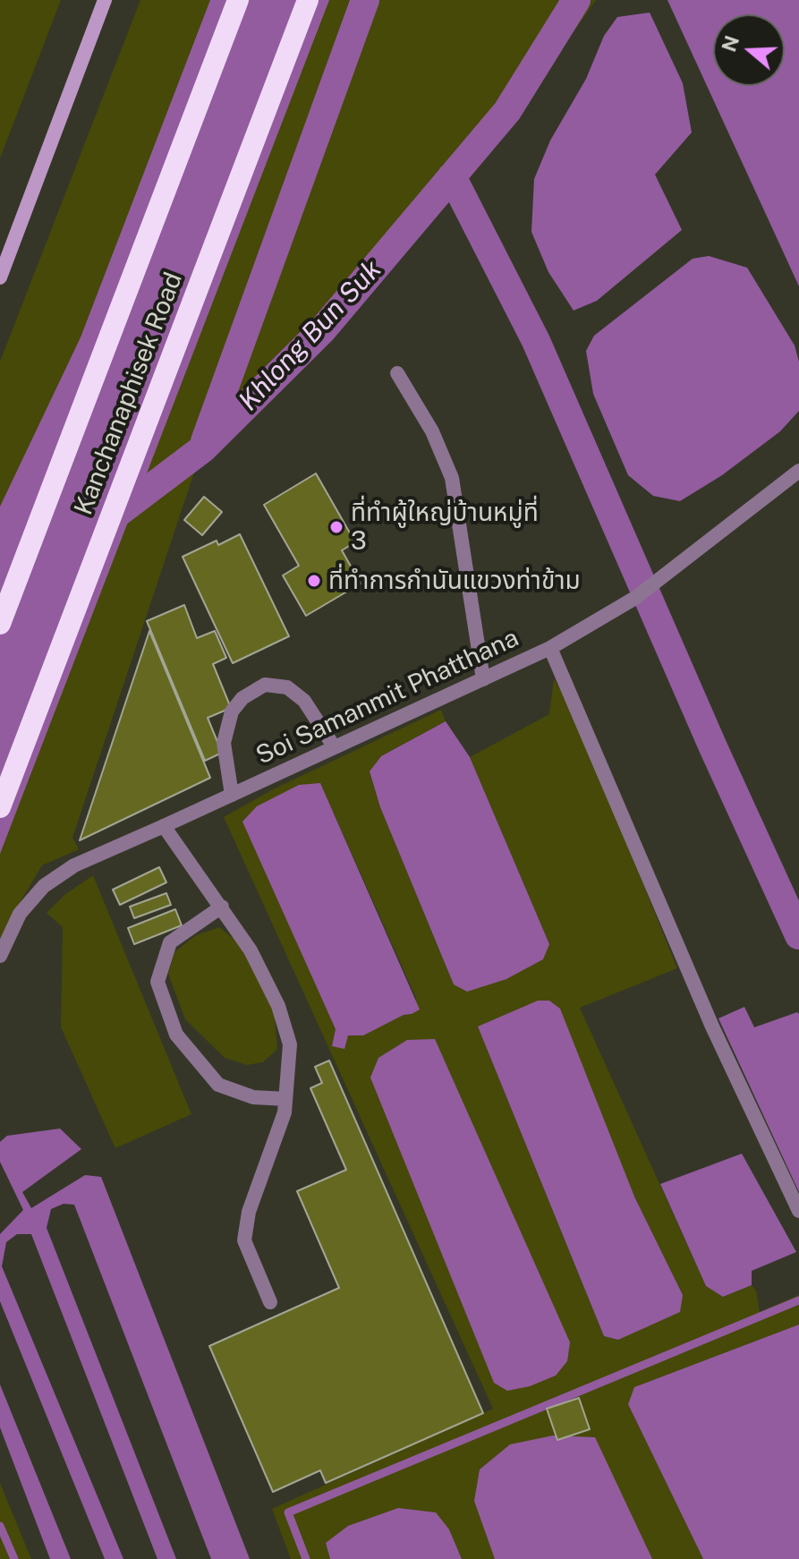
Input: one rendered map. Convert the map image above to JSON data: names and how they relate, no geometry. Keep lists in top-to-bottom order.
{
  "streets": {
    "highway": ["Kanchanaphisek Road"],
    "street": ["Soi Samanmit Phatthana"]
  },
  "water": ["Khlong Bun Suk"],
  "places": ["ที่ทำผู้ใหญ่บ้านหมู่ที่ 3", "ที่ทำการกำนันแขวงท่าข้าม"],
  "north": "left"
}
